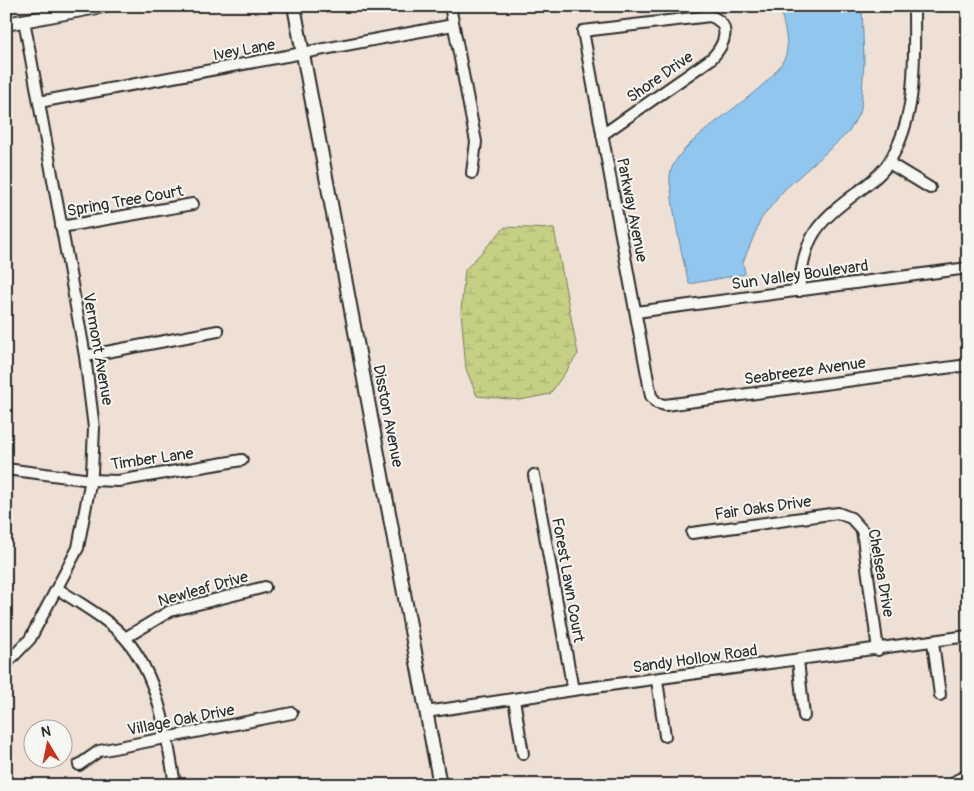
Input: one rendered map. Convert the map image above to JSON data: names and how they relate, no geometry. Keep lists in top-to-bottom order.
{
  "streets": {
    "street": [
      "Ivey Lane",
      "Shore Drive",
      "Spring Tree Court",
      "Parkway Avenue",
      "Sun Valley Boulevard",
      "Vermont Avenue",
      "Seabreeze Avenue",
      "Disston Avenue",
      "Timber Lane",
      "Fair Oaks Drive",
      "Chelsea Drive",
      "Forest Lawn Court",
      "Newleaf Drive",
      "Sandy Hollow Road",
      "Village Oak Drive"
    ]
  },
  "crossings": [
    ["Ivey Lane", "Vermont Avenue"],
    ["Ivey Lane", "Disston Avenue"],
    ["Shore Drive", "Parkway Avenue"],
    ["Spring Tree Court", "Vermont Avenue"],
    ["Parkway Avenue", "Sun Valley Boulevard"],
    ["Parkway Avenue", "Seabreeze Avenue"],
    ["Vermont Avenue", "Timber Lane"],
    ["Disston Avenue", "Sandy Hollow Road"],
    ["Fair Oaks Drive", "Chelsea Drive"],
    ["Chelsea Drive", "Sandy Hollow Road"],
    ["Forest Lawn Court", "Sandy Hollow Road"]
  ],
  "north": "top"
}
